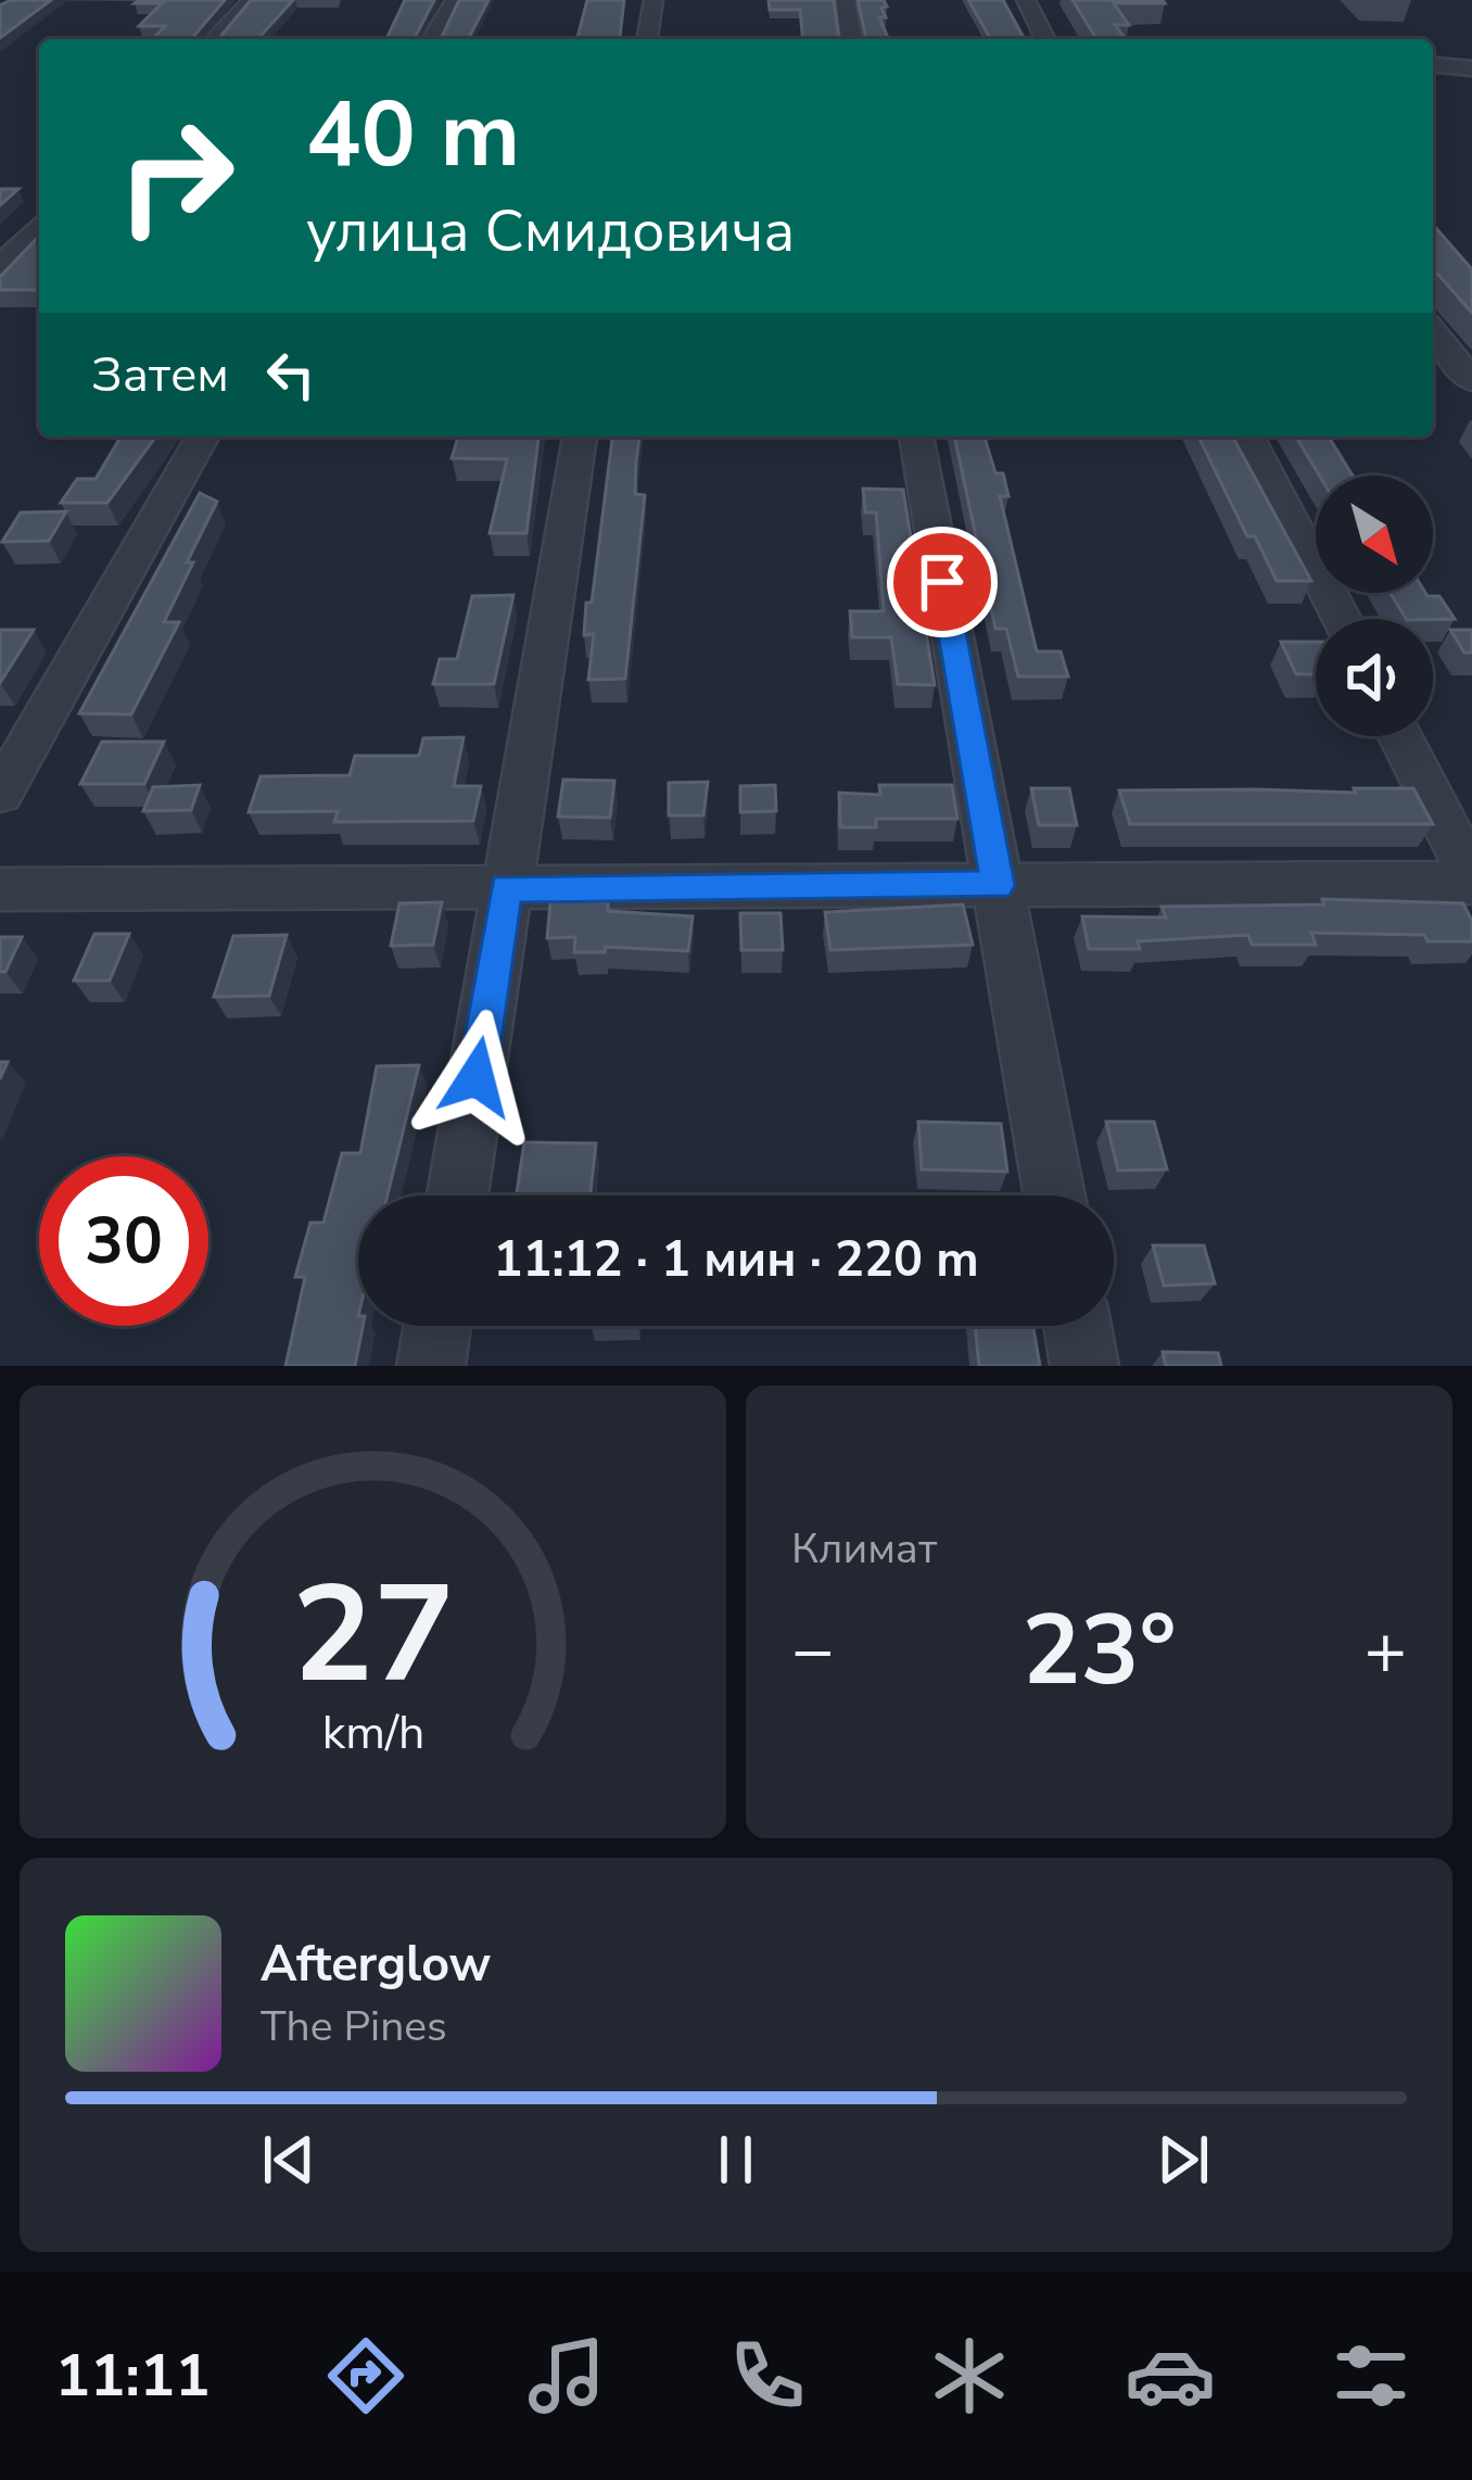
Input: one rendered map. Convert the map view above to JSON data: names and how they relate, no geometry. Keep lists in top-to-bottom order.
{
  "north": "bottom right",
  "page": {
    "turn": ["40 m", "улица Смидовича"],
    "then": "Затем",
    "limit": "30",
    "trip": "11:12 · 1 мин · 220 m",
    "tile": "Климат",
    "heat": ["−", "23°", "+"],
    "song": ["Afterglow", "The Pines"],
    "tabs": "11:11",
    "gauge": ["27", "km/h"]
  }
}
